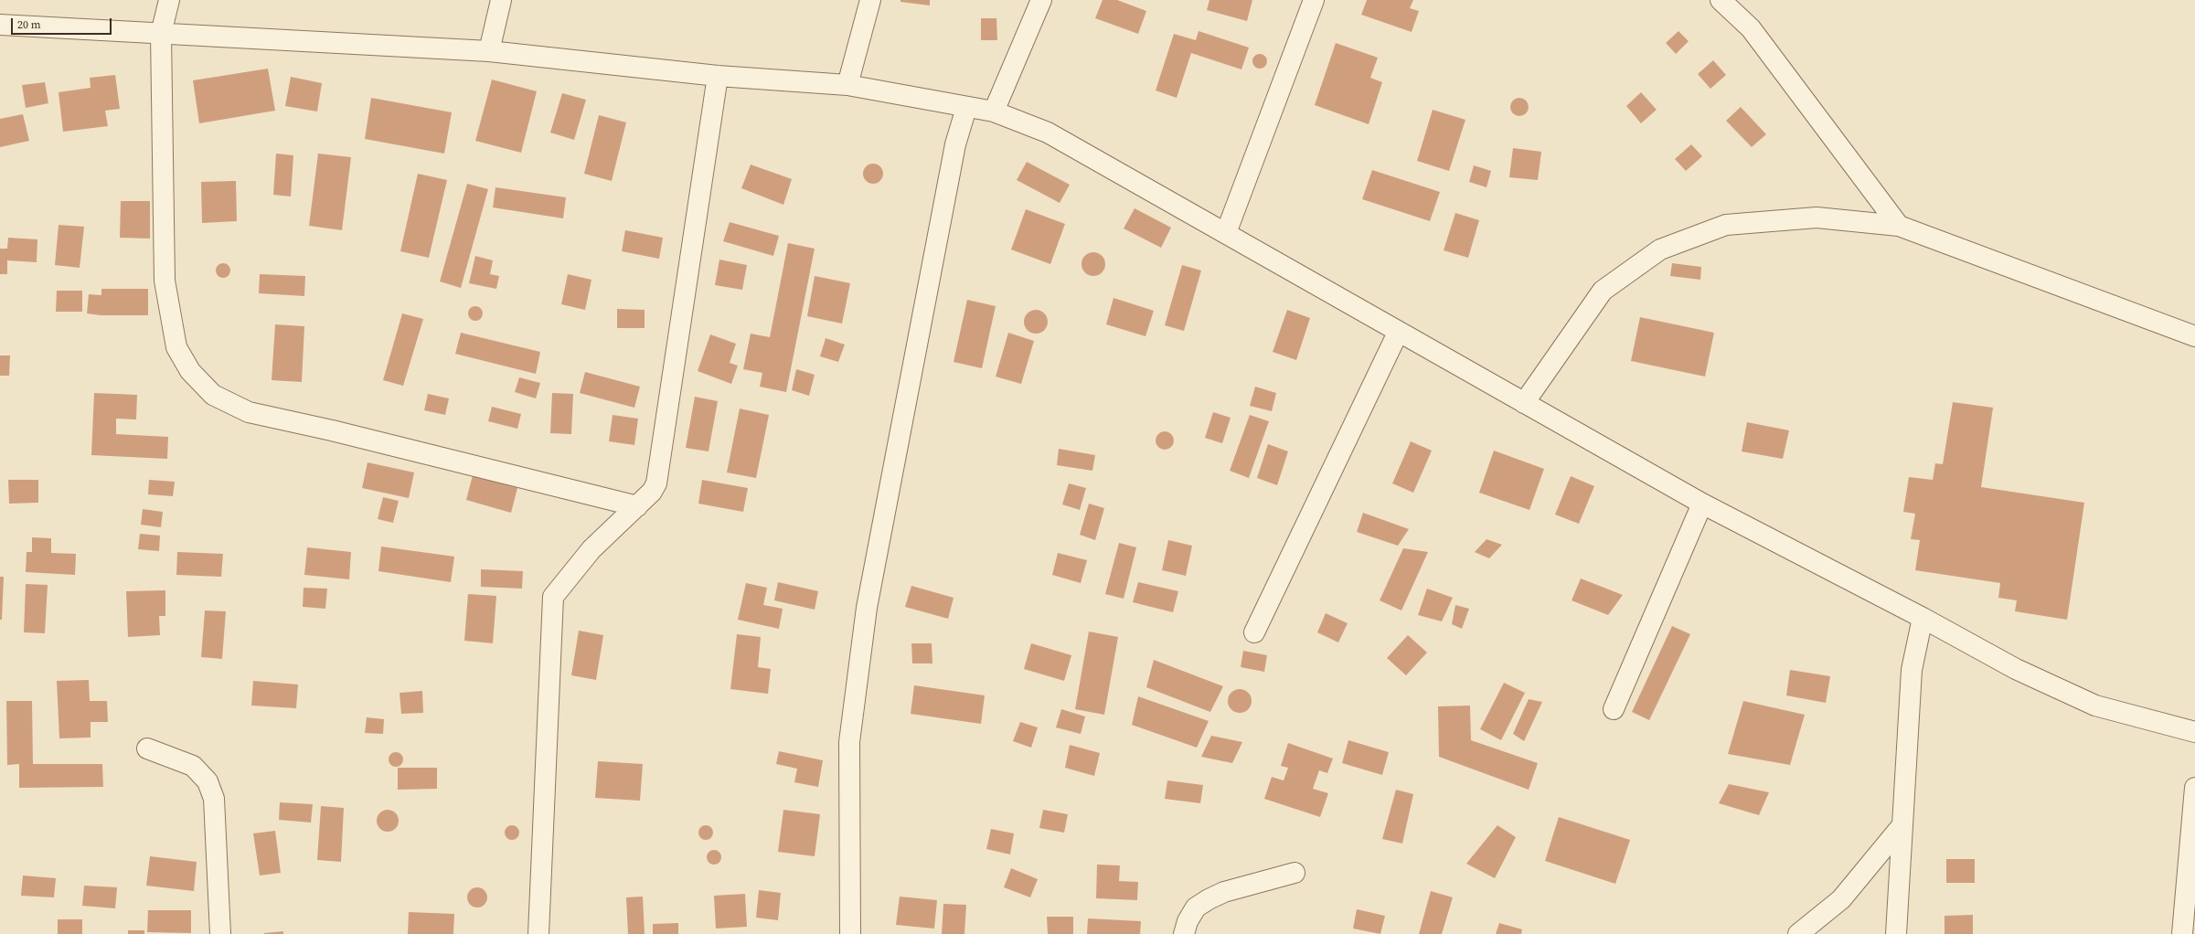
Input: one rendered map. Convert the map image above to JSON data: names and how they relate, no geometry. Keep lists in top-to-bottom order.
{
  "scale_bar": "20 m"
}
